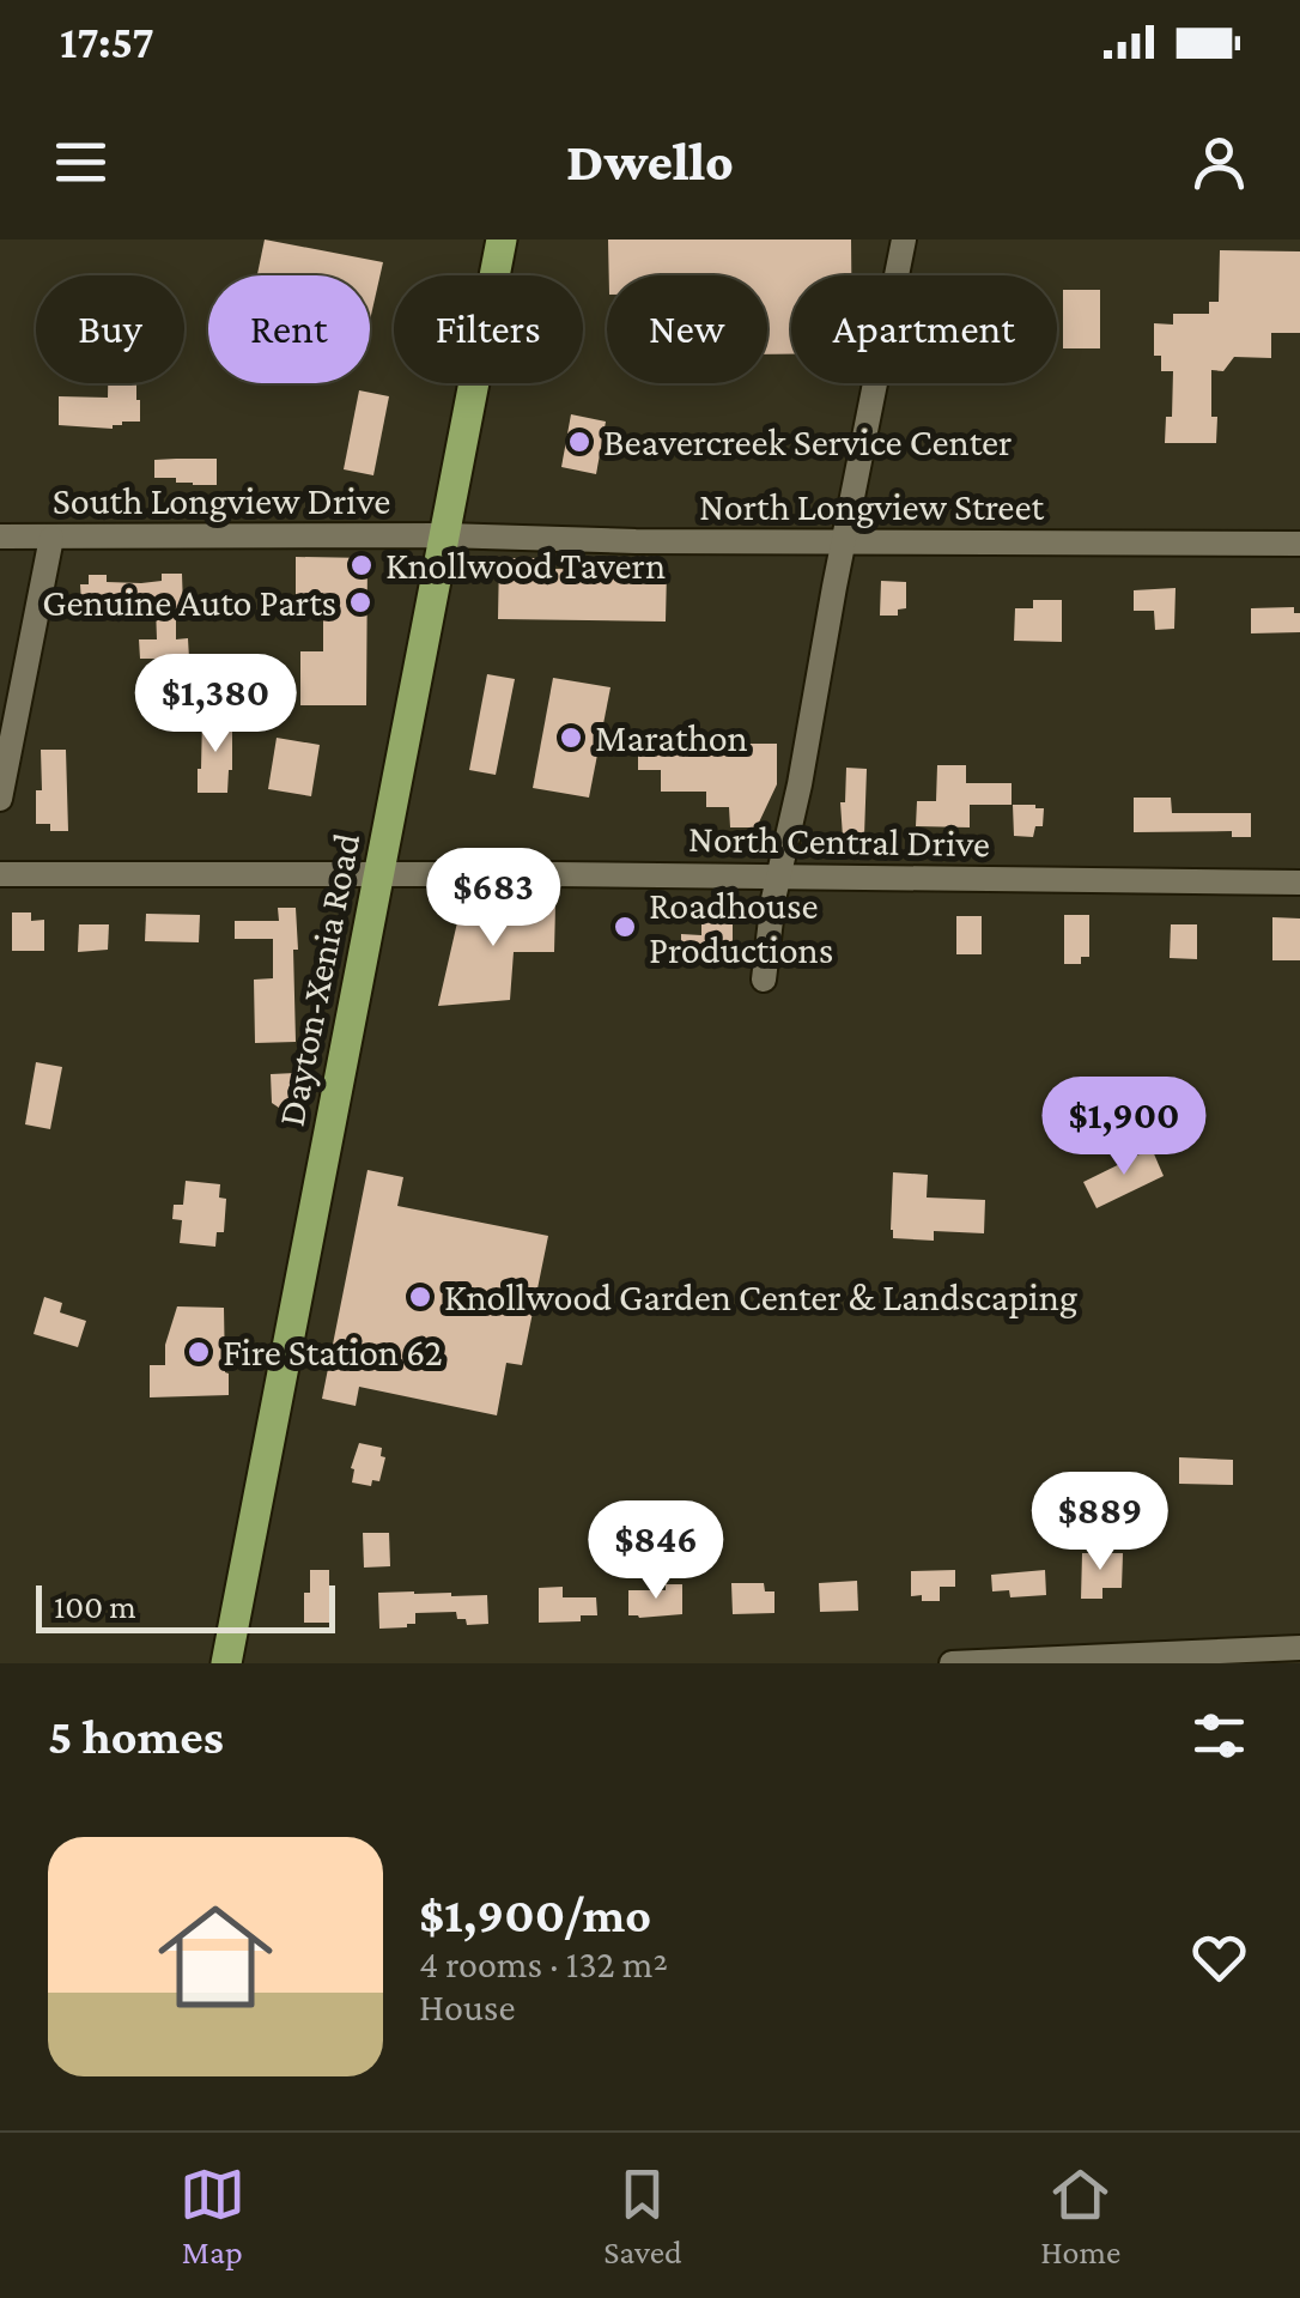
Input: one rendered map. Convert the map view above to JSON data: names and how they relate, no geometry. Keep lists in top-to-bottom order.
{
  "streets": {
    "main road": ["Dayton-Xenia Road"],
    "street": ["South Longview Drive", "North Longview Street", "North Central Drive"]
  },
  "crossings": [
    ["South Longview Drive", "North Longview Street"],
    ["South Longview Drive", "Dayton-Xenia Road"],
    ["North Longview Street", "Dayton-Xenia Road"],
    ["North Central Drive", "Dayton-Xenia Road"]
  ],
  "places": [
    "Beavercreek Service Center",
    "Knollwood Tavern",
    "Genuine Auto Parts",
    "Marathon",
    "Roadhouse Productions",
    "Knollwood Garden Center & Landscaping",
    "Fire Station 62"
  ],
  "scale_bar": "100 m",
  "page": {
    "status": "17:57",
    "header": "Dwello",
    "chip": [
      "Buy",
      "Rent",
      "Filters",
      "New",
      "Apartment"
    ],
    "price": [
      "$1,380",
      "$683",
      "$1,900",
      "$889",
      "$846"
    ],
    "scale": "100 m",
    "heading": "5 homes",
    "list": [
      {
        "name": "$1,900/mo",
        "note": "4 rooms · 132 m² · House"
      }
    ],
    "tabs": ["Map", "Saved", "Home"]
  }
}
